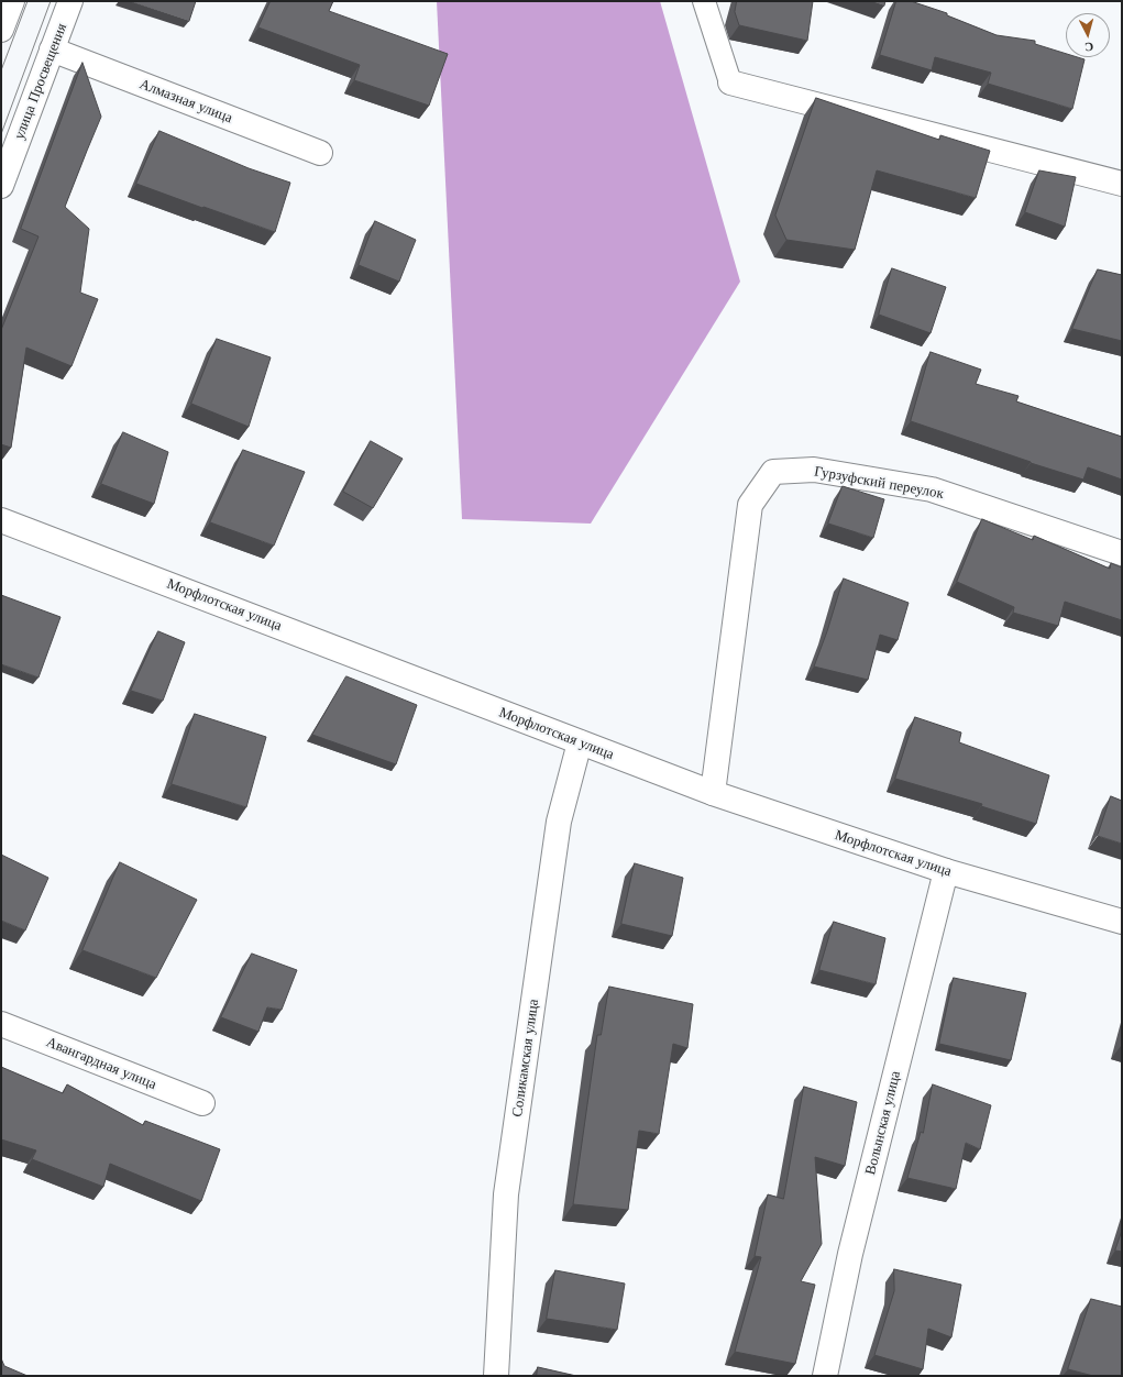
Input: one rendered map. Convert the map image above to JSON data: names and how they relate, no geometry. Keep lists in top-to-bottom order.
{
  "streets": {
    "street": [
      "улица Просвещения",
      "Алмазная улица",
      "Гурзуфский переулок",
      "Морфлотская улица",
      "Соликамская улица",
      "Авангардная улица",
      "Волынская улица"
    ]
  },
  "crossings": [
    ["улица Просвещения", "Алмазная улица"],
    ["Гурзуфский переулок", "Морфлотская улица"],
    ["Морфлотская улица", "Соликамская улица"],
    ["Морфлотская улица", "Волынская улица"]
  ],
  "north": "bottom"
}
